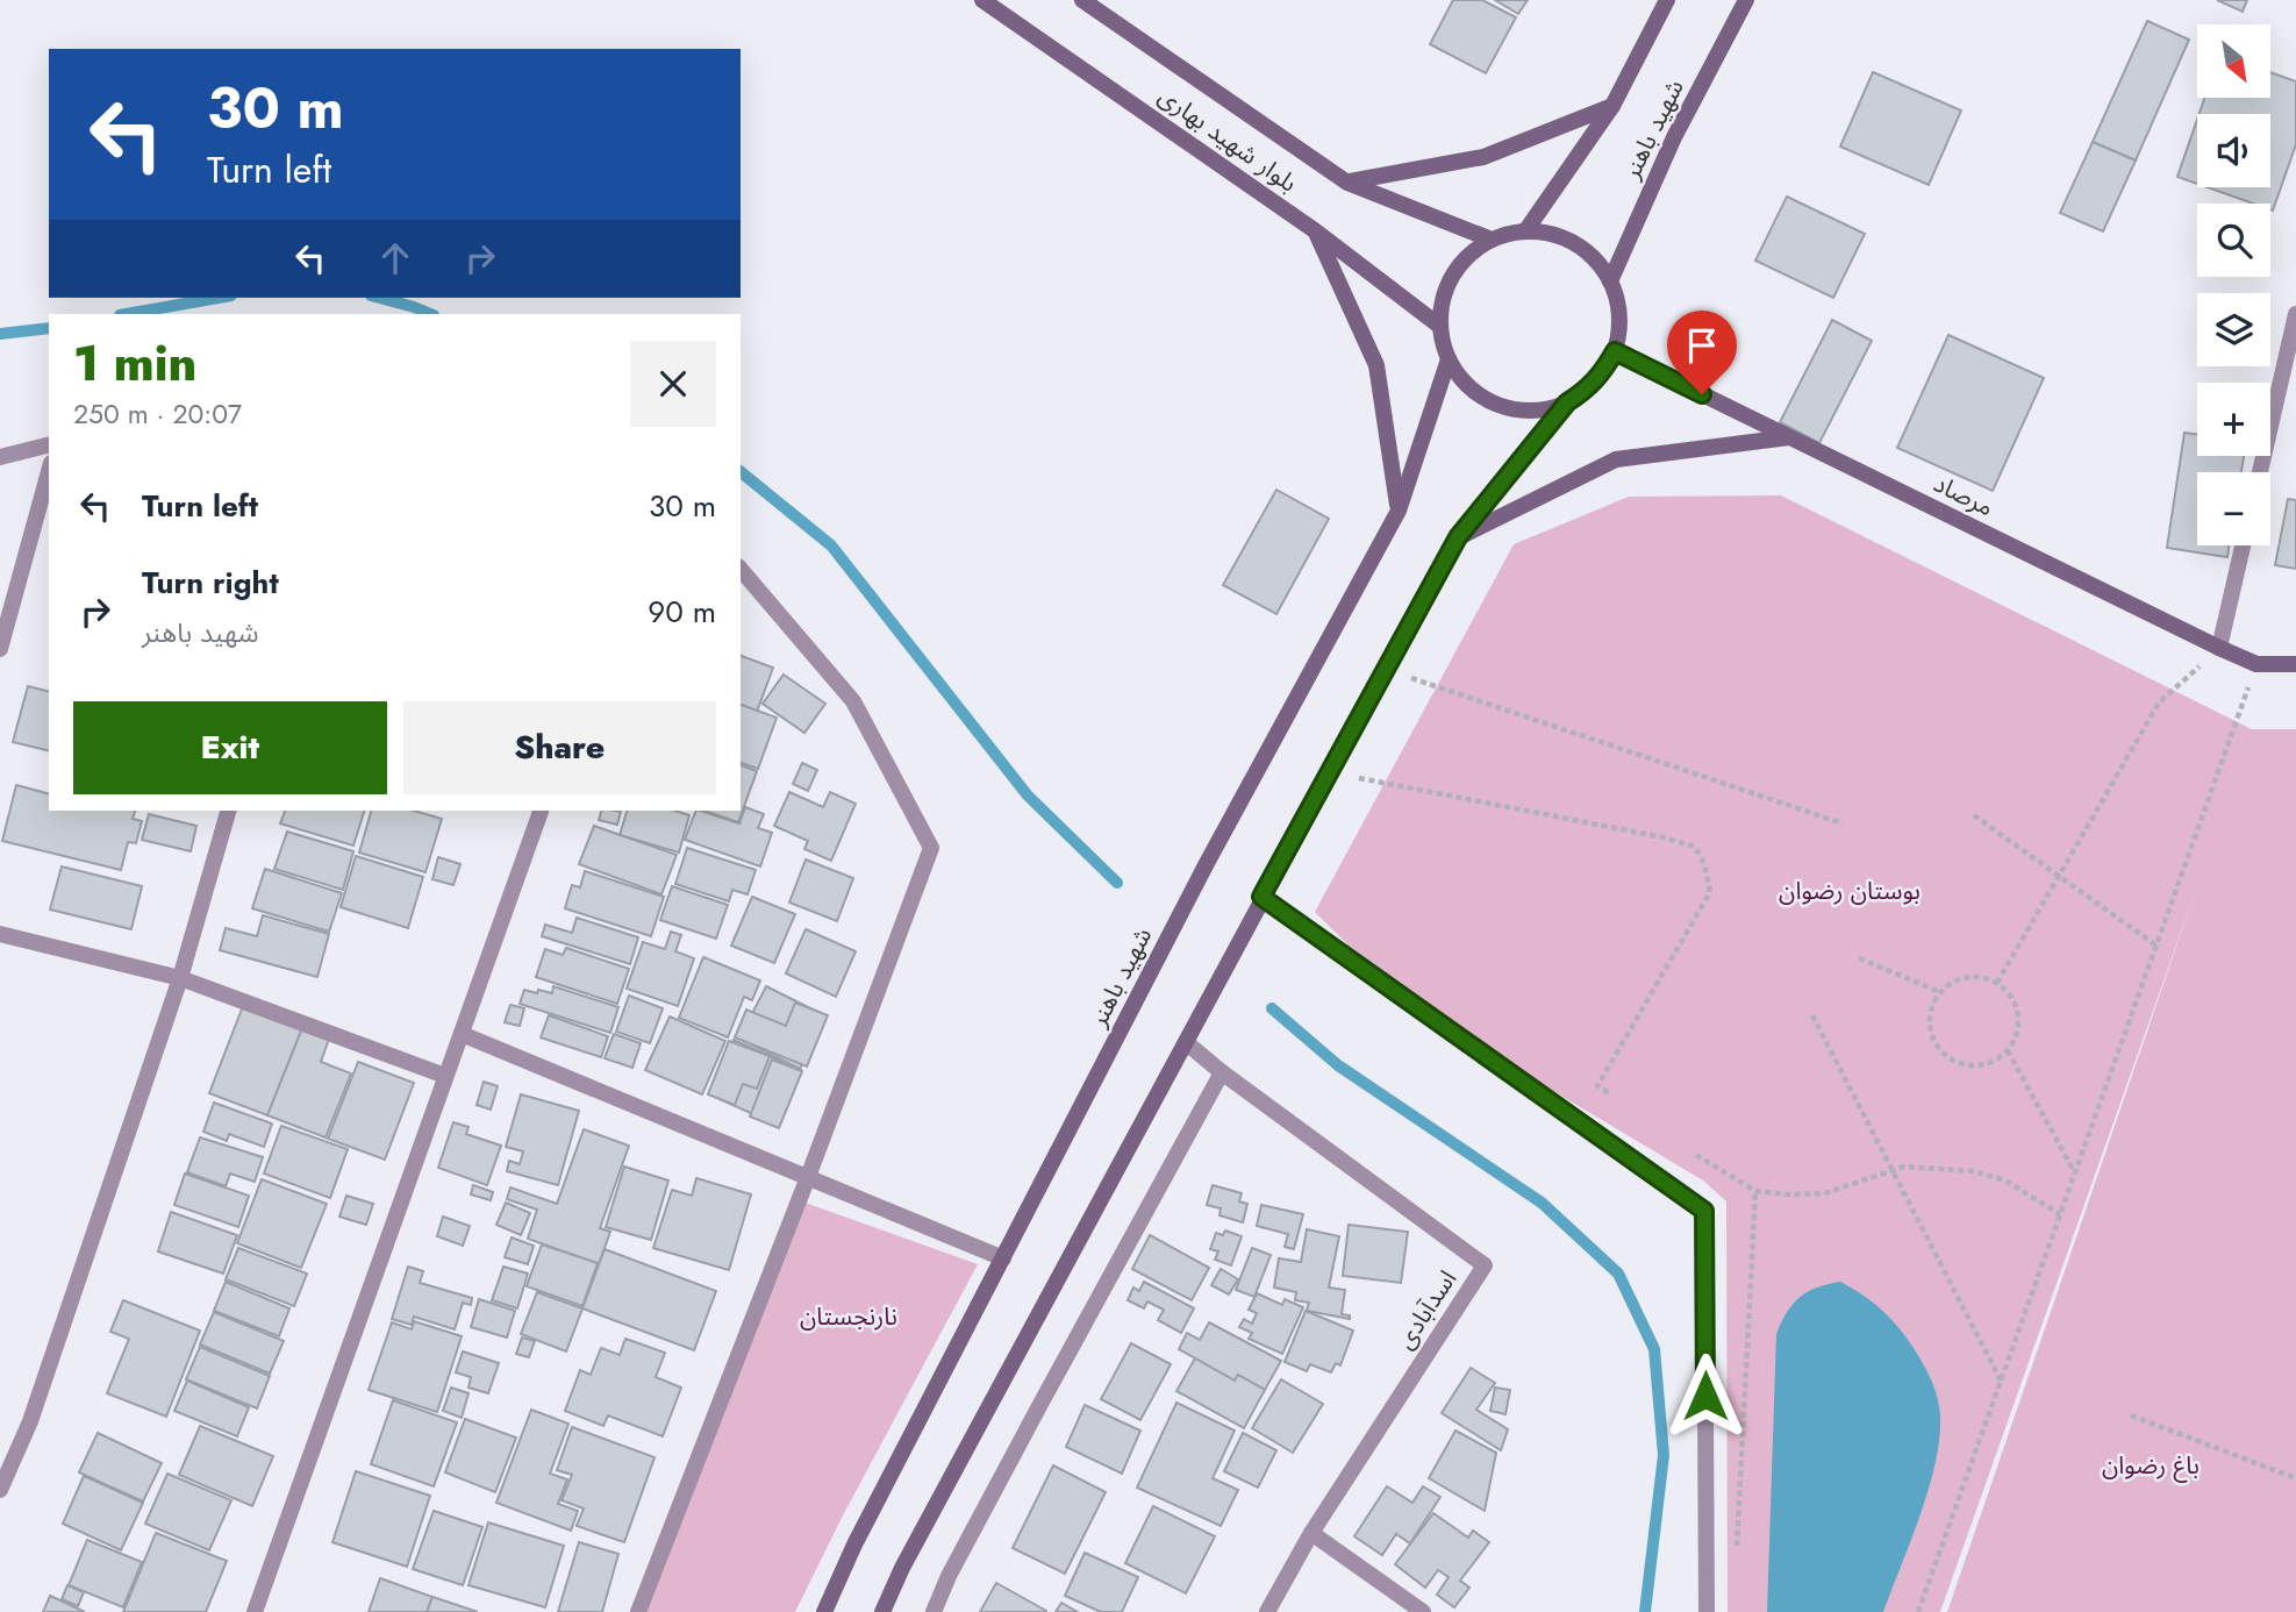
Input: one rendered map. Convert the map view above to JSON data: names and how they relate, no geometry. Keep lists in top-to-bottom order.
{
  "streets": {
    "main road": ["شهید باهنر", "بلوار شهید بهاری", "مرصاد"],
    "street": ["اسدآبادی"]
  },
  "crossings": [
    ["شهید باهنر", "بلوار شهید بهاری"],
    ["شهید باهنر", "مرصاد"],
    ["بلوار شهید بهاری", "مرصاد"]
  ],
  "parks": ["بوستان رضوان", "نارنجستان", "باغ رضوان"],
  "north": "bottom right",
  "page": {
    "map_buttons": ["+", "−"],
    "turn": ["30 m", "Turn left"],
    "heading": ["1 min", "250 m · 20:07"],
    "list": [
      {
        "name": "Turn left",
        "value": "30 m"
      },
      {
        "name": "Turn right",
        "note": "شهید باهنر",
        "value": "90 m"
      }
    ],
    "buttons": ["Exit", "Share"]
  }
}
